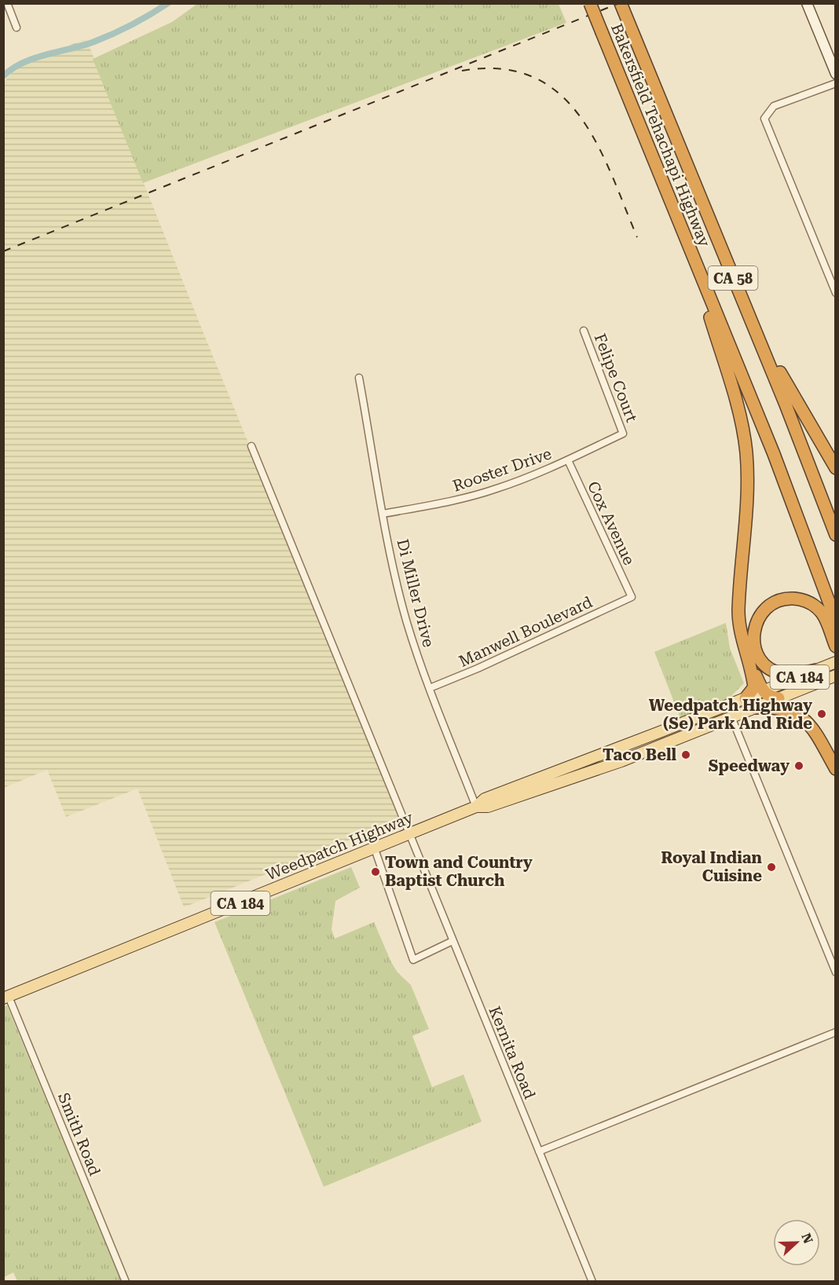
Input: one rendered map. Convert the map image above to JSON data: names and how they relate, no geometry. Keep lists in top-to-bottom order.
{
  "streets": {
    "highway": ["Bakersfield Tehachapi Highway", "CA 58"],
    "main road": ["CA 184", "Weedpatch Highway"],
    "street": [
      "Felipe Court",
      "Rooster Drive",
      "Cox Avenue",
      "Di Miller Drive",
      "Manwell Boulevard",
      "Kernita Road",
      "Smith Road"
    ]
  },
  "crossings": [
    ["Felipe Court", "Rooster Drive"],
    ["Rooster Drive", "Cox Avenue"],
    ["Rooster Drive", "Di Miller Drive"],
    ["Cox Avenue", "Manwell Boulevard"],
    ["Di Miller Drive", "Manwell Boulevard"],
    ["Di Miller Drive", "Weedpatch Highway"],
    ["Weedpatch Highway", "Kernita Road"],
    ["Weedpatch Highway", "Smith Road"]
  ],
  "places": [
    "Weedpatch Highway (Se) Park And Ride",
    "Taco Bell",
    "Speedway",
    "Royal Indian Cuisine",
    "Town and Country Baptist Church"
  ],
  "north": "right"
}
